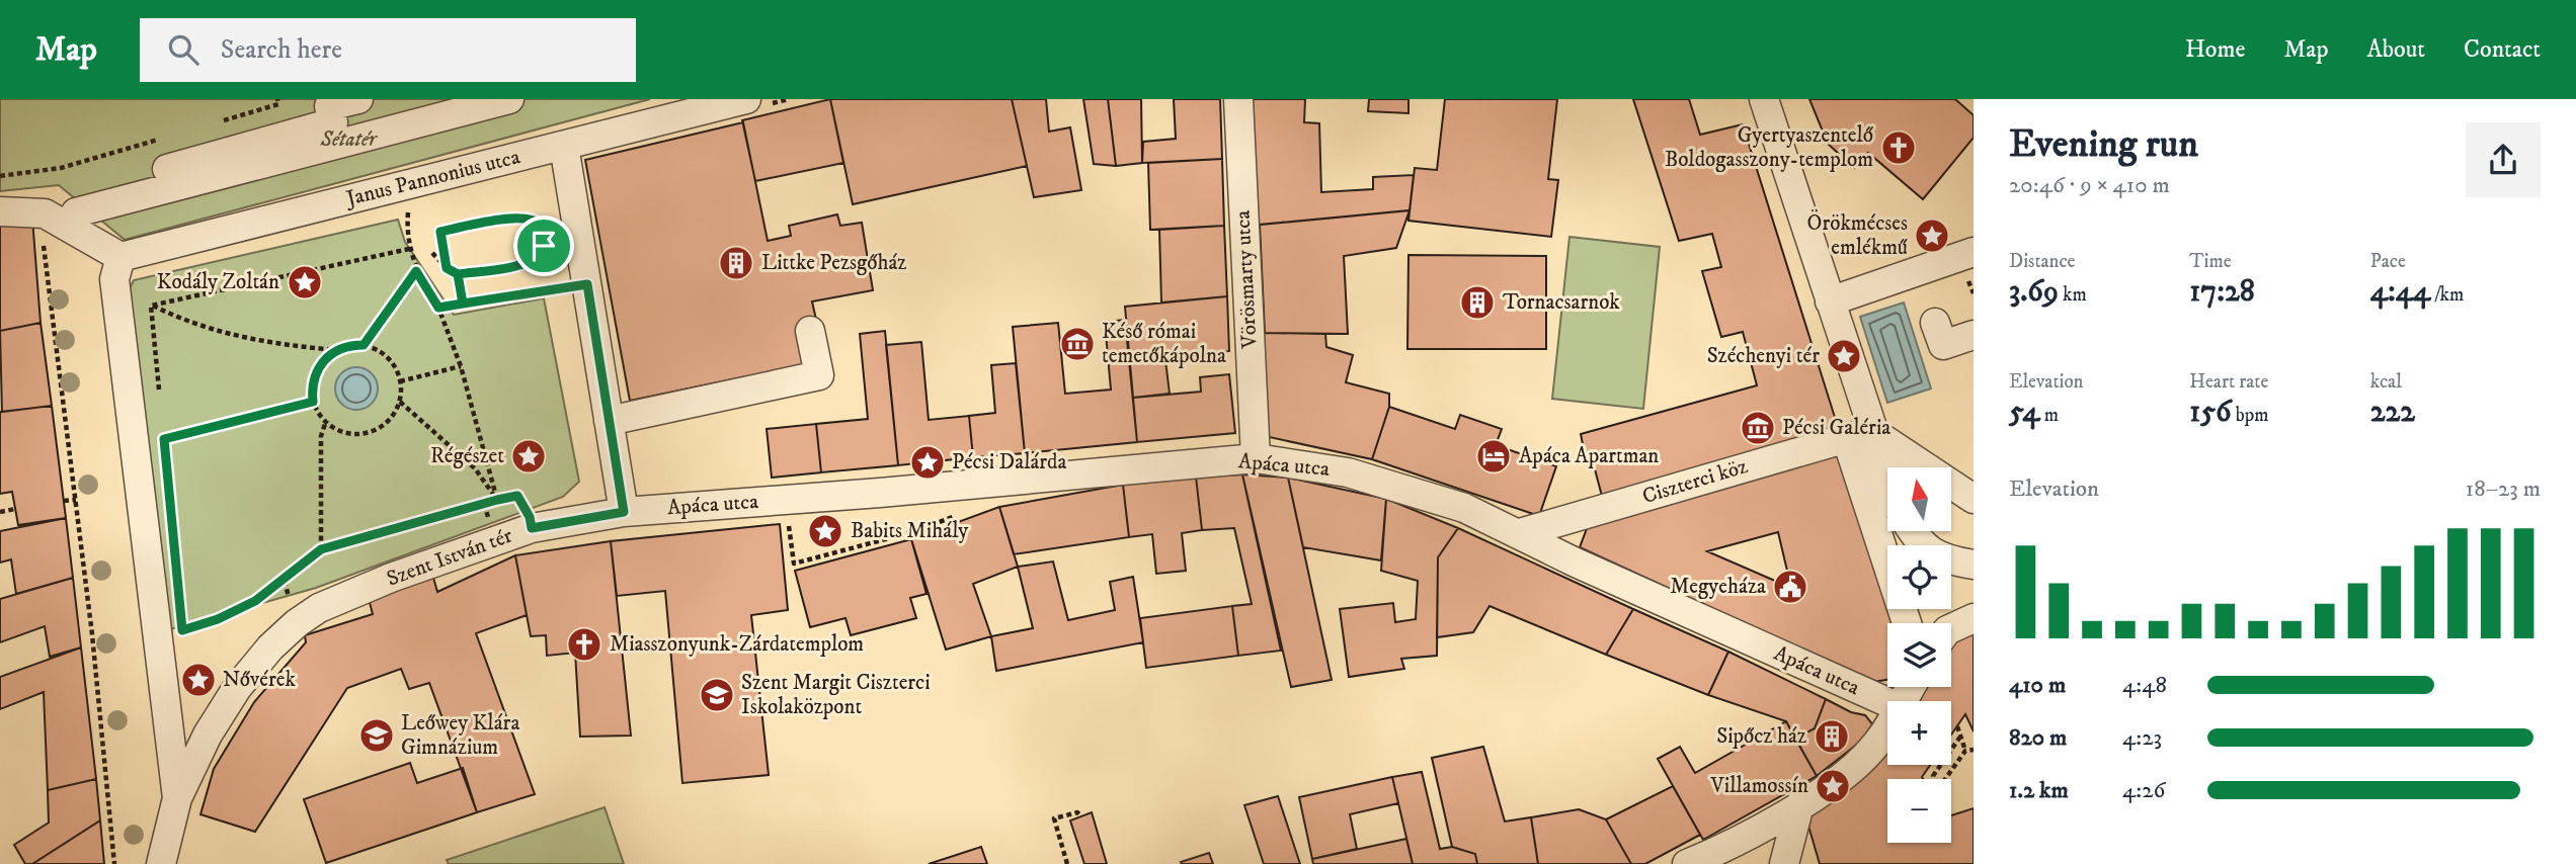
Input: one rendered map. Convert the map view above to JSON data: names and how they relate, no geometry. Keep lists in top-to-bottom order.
{
  "streets": {
    "street": [
      "Janus Pannonius utca",
      "Vörösmarty utca",
      "Apáca utca",
      "Ciszterci köz",
      "Szent István tér"
    ]
  },
  "crossings": [
    ["Janus Pannonius utca", "Szent István tér"],
    ["Vörösmarty utca", "Apáca utca"],
    ["Apáca utca", "Ciszterci köz"],
    ["Apáca utca", "Szent István tér"]
  ],
  "parks": ["Sétatér"],
  "places": {
    "church": ["Gyertyaszentelő Boldogasszony-templom", "Miasszonyunk-Zárdatemplom"],
    "place": [
      "Örökmécses emlékmű",
      "Kodály Zoltán",
      "Széchenyi tér",
      "Régészet",
      "Pécsi Dalárda",
      "Babits Mihály",
      "Nővérek",
      "Villamossín"
    ],
    "building": ["Littke Pezsgőház", "Tornacsarnok", "Sipőcz ház"],
    "museum": ["Késő római temetőkápolna", "Pécsi Galéria"],
    "hotel": ["Apáca Apartman"],
    "public building": ["Megyeháza"],
    "school or university": ["Szent Margit Ciszterci Iskolaközpont", "Leőwey Klára Gimnázium"]
  },
  "north": "top",
  "page": {
    "header": "Map",
    "search": "Search here",
    "nav": [
      "Home",
      "Map",
      "About",
      "Contact"
    ],
    "heading": ["Evening run", "20:46 · 9 × 410 m"],
    "stats": [
      ["Distance", "3.69 km"],
      ["Time", "17:28"],
      ["Pace", "4:44 /km"],
      ["Elevation", "54 m"],
      ["Heart rate", "156 bpm"],
      ["kcal", "222"]
    ],
    "chart": ["Elevation", "18–23 m"],
    "map_buttons": ["+", "−"],
    "list": [
      {
        "name": "410 m",
        "note": "4:48"
      },
      {
        "name": "820 m",
        "note": "4:23"
      },
      {
        "name": "1.2 km",
        "note": "4:26"
      }
    ]
  }
}
